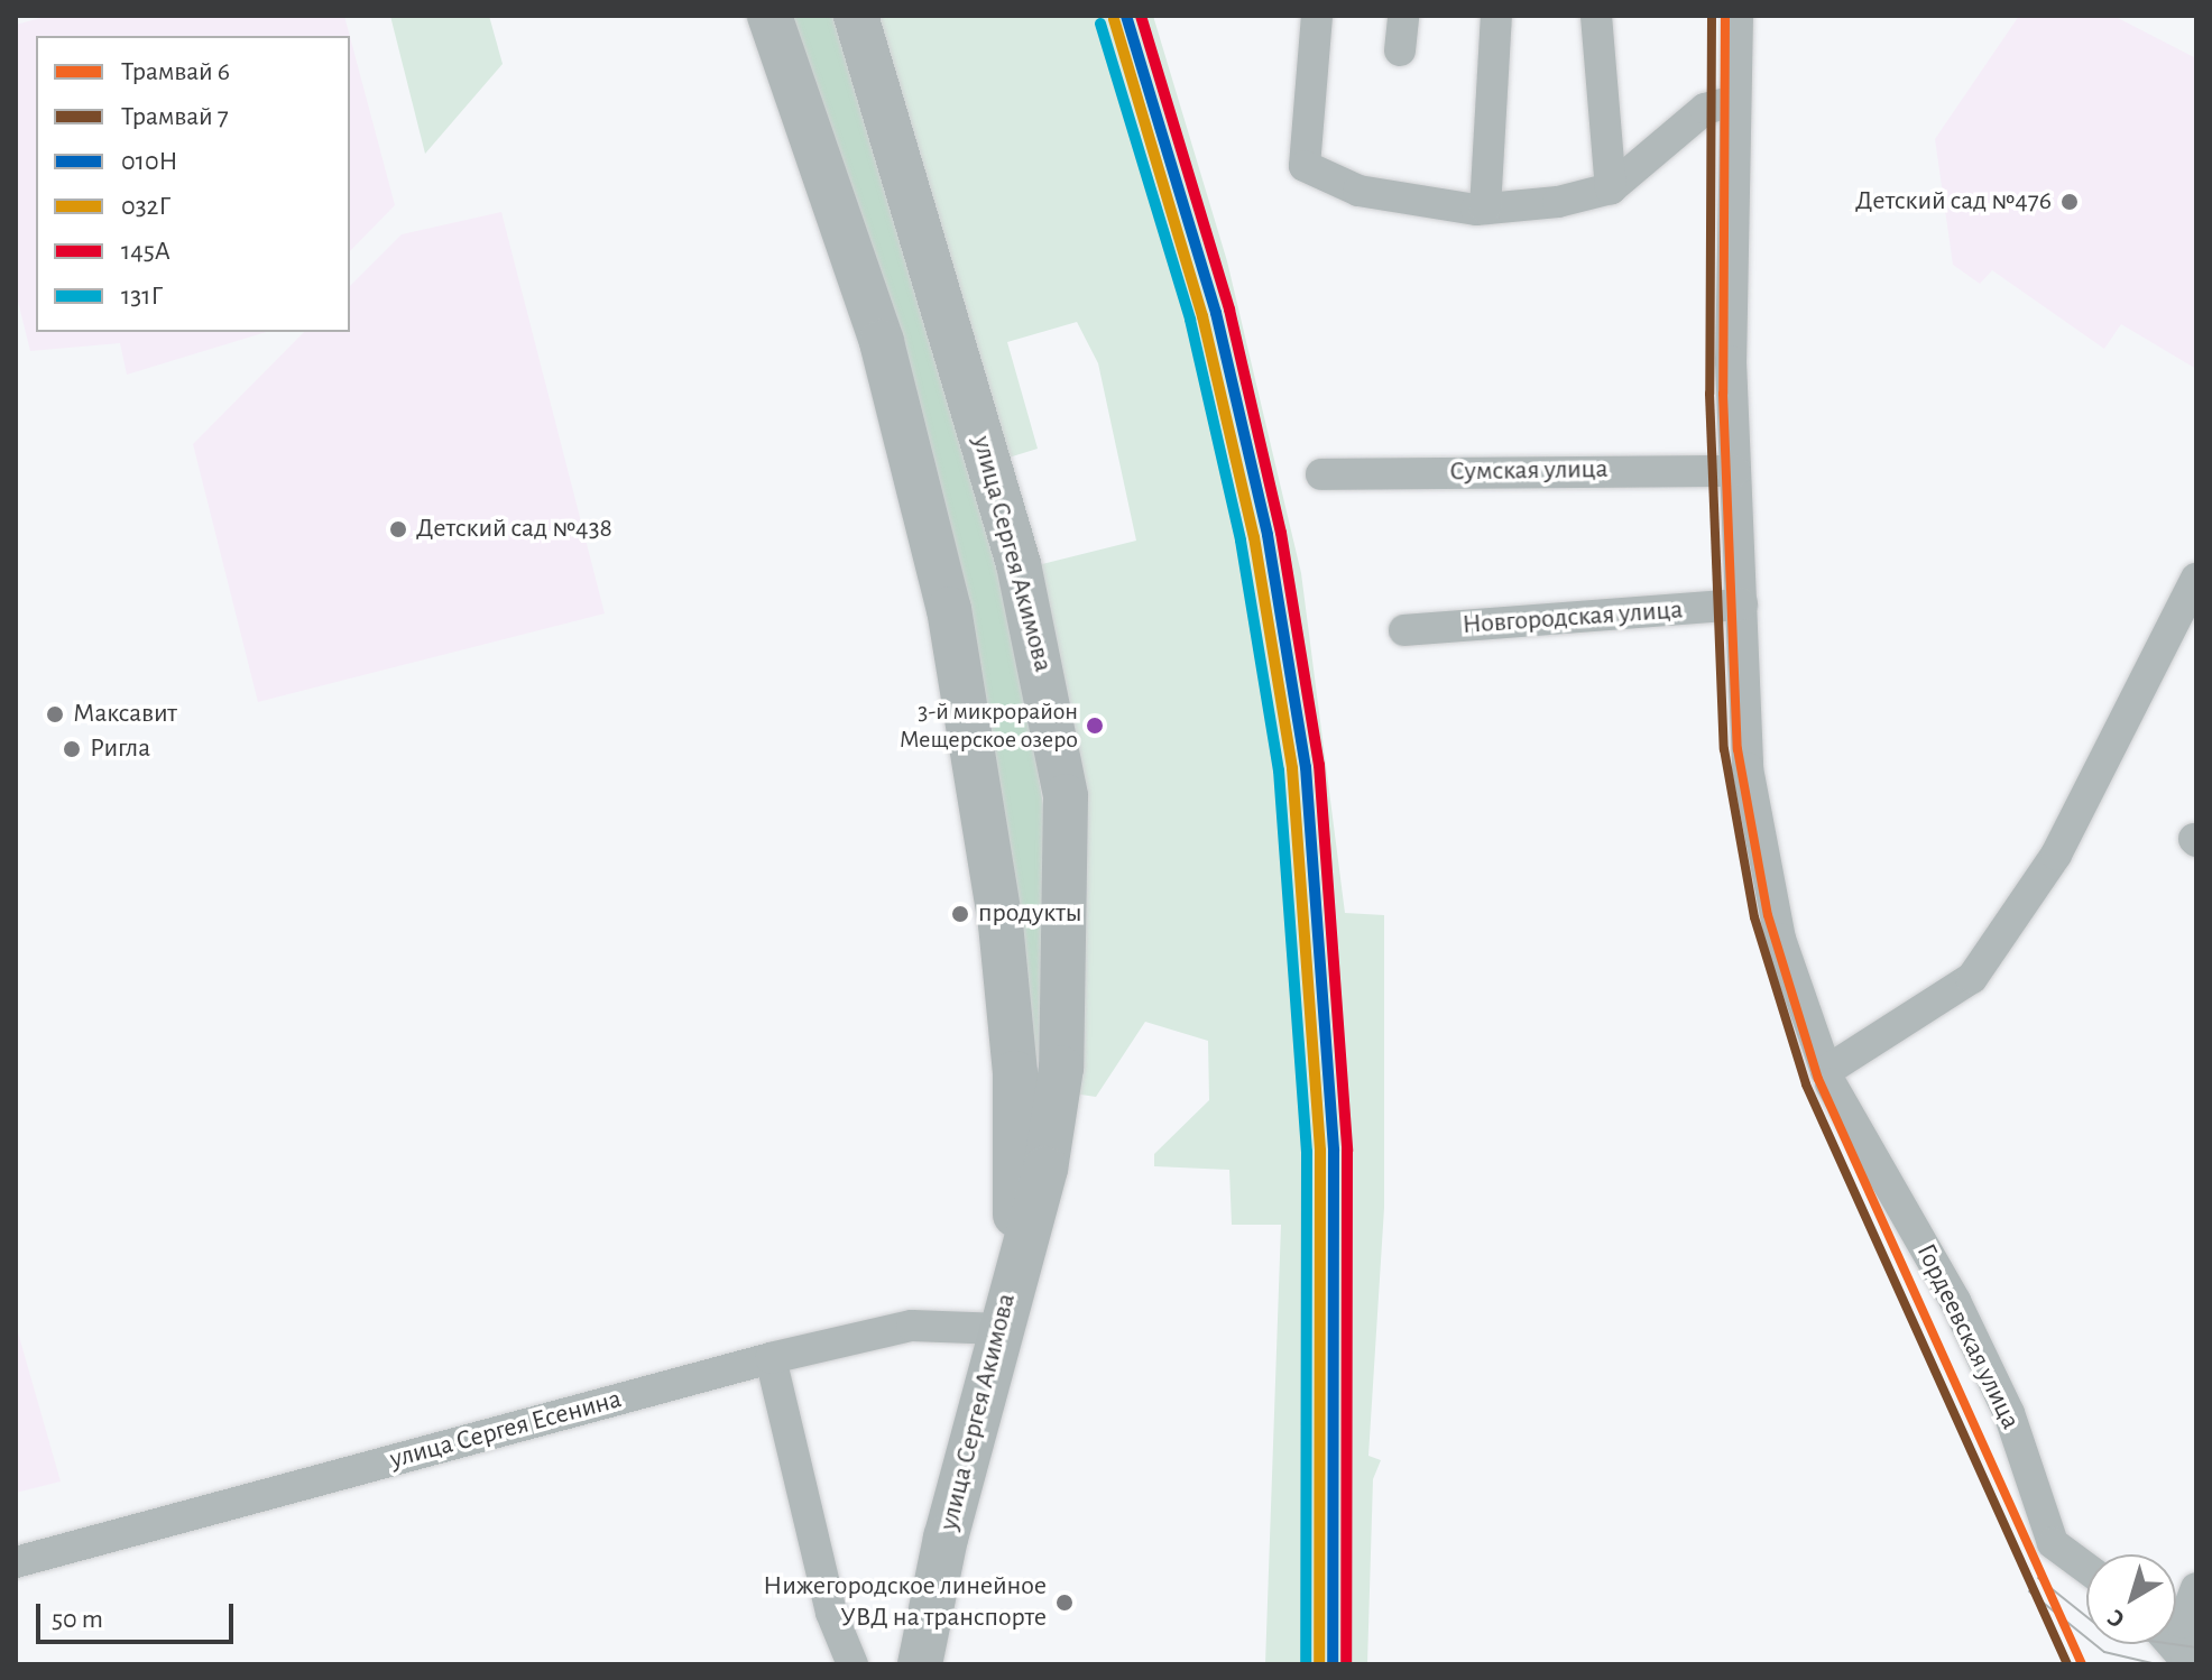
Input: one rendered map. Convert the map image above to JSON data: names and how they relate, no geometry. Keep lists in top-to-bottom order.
{
  "streets": {
    "main road": ["улица Сергея Акимова"],
    "street": [
      "Сумская улица",
      "Новгородская улица",
      "Гордеевская улица",
      "улица Сергея Есенина"
    ]
  },
  "crossings": [
    ["Сумская улица", "Гордеевская улица"],
    ["улица Сергея Акимова", "улица Сергея Есенина"],
    ["Новгородская улица", "Гордеевская улица"]
  ],
  "places": [
    "Детский сад №476",
    "Детский сад №438",
    "Максавит",
    "3-й микрорайон Мещерское озеро",
    "Ригла",
    "продукты",
    "Нижегородское линейное УВД на транспорте"
  ],
  "lines": [
    "tram line 6",
    "tram line 7",
    "transit line 010Н",
    "transit line 145А",
    "transit line 032Г",
    "transit line 131Г"
  ],
  "legend": [
    "Трамвай 6",
    "Трамвай 7",
    "010Н",
    "032Г",
    "145А",
    "131Г"
  ],
  "scale_bar": "50 m",
  "north": "bottom left"
}
